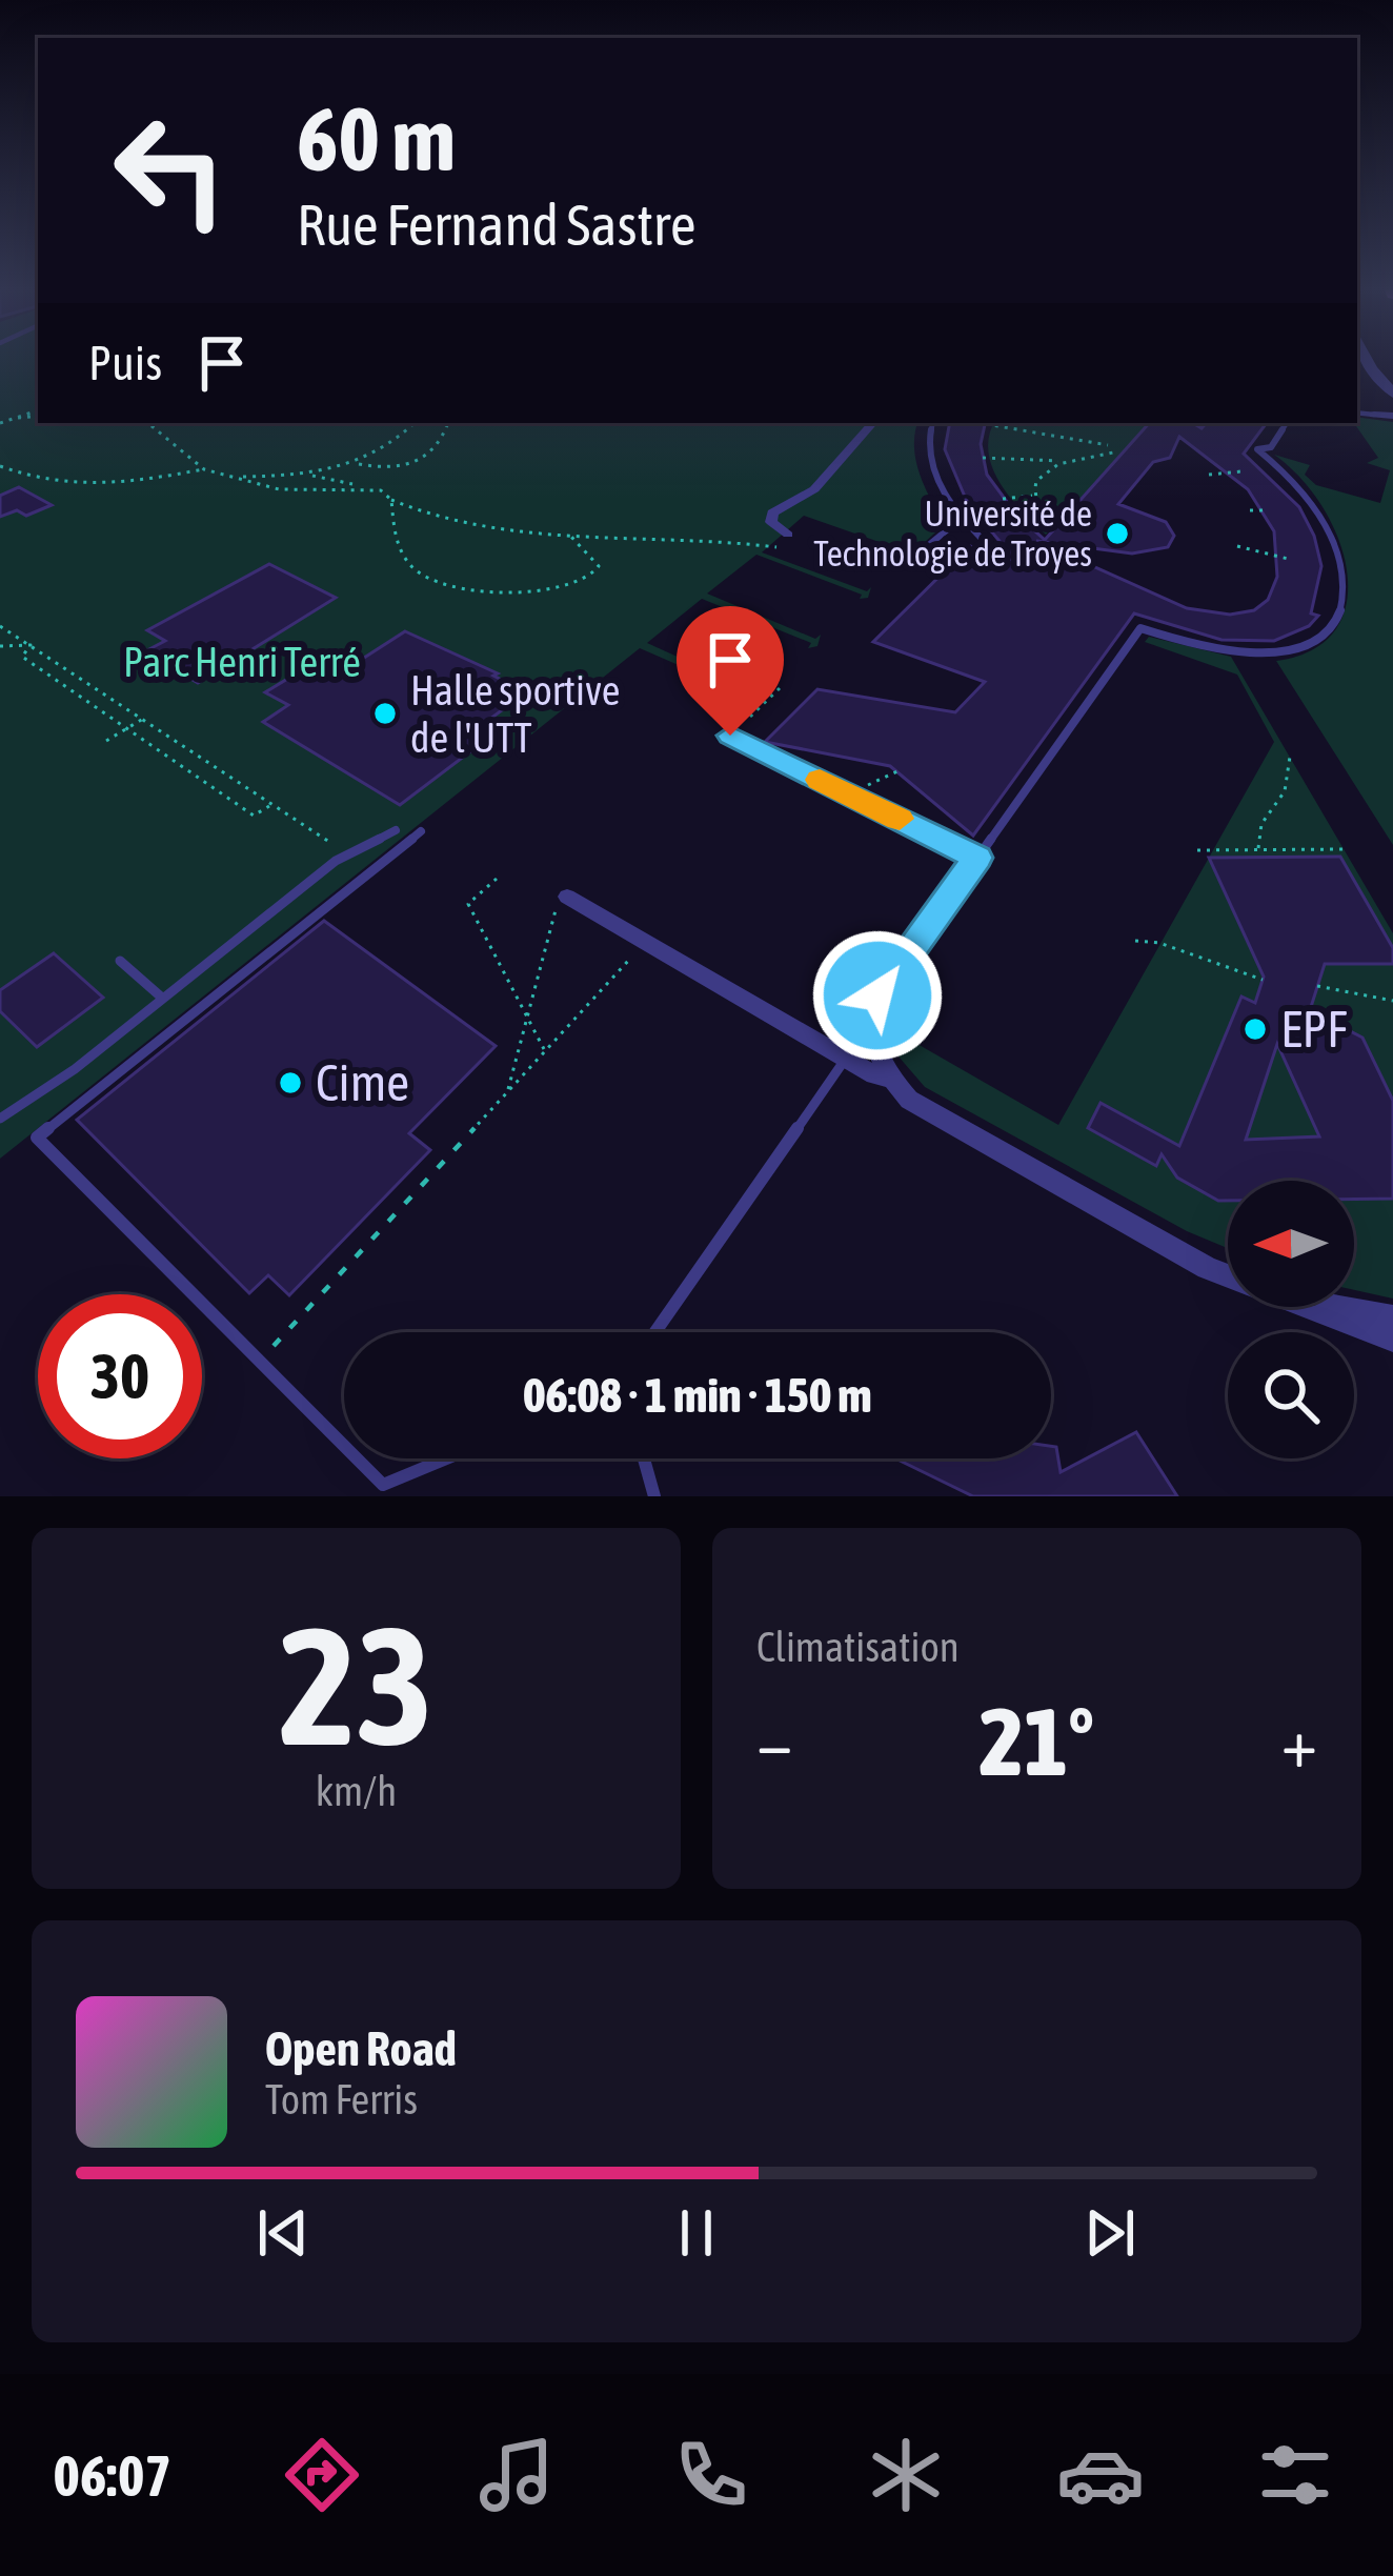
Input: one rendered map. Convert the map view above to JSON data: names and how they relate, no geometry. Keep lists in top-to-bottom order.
{
  "parks": ["Parc Henri Terré"],
  "places": [
    "Université de Technologie de Troyes",
    "Halle sportive de l'UTT",
    "EPF",
    "Cime"
  ],
  "north": "left",
  "page": {
    "turn": ["60 m", "Rue Fernand Sastre"],
    "then": "Puis",
    "limit": "30",
    "trip": "06:08 · 1 min · 150 m",
    "tile": [
      ["23", "km/h"],
      "Climatisation"
    ],
    "heat": ["−", "21°", "+"],
    "song": ["Open Road", "Tom Ferris"],
    "tabs": "06:07"
  }
}
